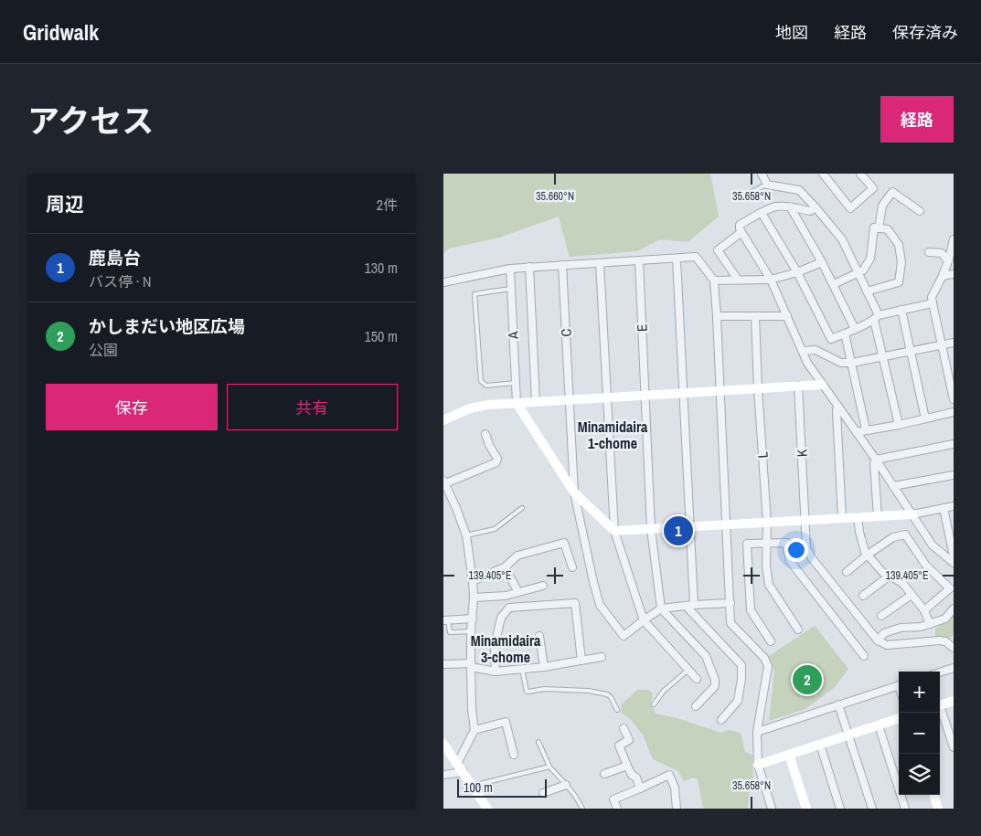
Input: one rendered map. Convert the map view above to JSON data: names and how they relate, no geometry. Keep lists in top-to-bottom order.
{
  "streets": {
    "street": [
      "E",
      "C",
      "A",
      "K",
      "L"
    ]
  },
  "districts": ["Minamidaira 1-chome", "Minamidaira 3-chome"],
  "scale_bar": "100 m",
  "page": {
    "header": "Gridwalk",
    "nav": ["地図", "経路", "保存済み"],
    "title": "アクセス",
    "buttons": [
      "経路",
      ["保存", "共有"]
    ],
    "heading": ["周辺", "2件"],
    "list": [
      {
        "mark": "1",
        "name": "鹿島台",
        "note": "バス停 · N",
        "value": "130 m"
      },
      {
        "mark": "2",
        "name": "かしまだい地区広場",
        "note": "公園",
        "value": "150 m"
      }
    ],
    "pins": ["1", "2"],
    "map_buttons": ["+", "−"],
    "scale": "100 m"
  },
  "coordinates": ["35.660°N", "35.658°N", "139.405°E"]
}
